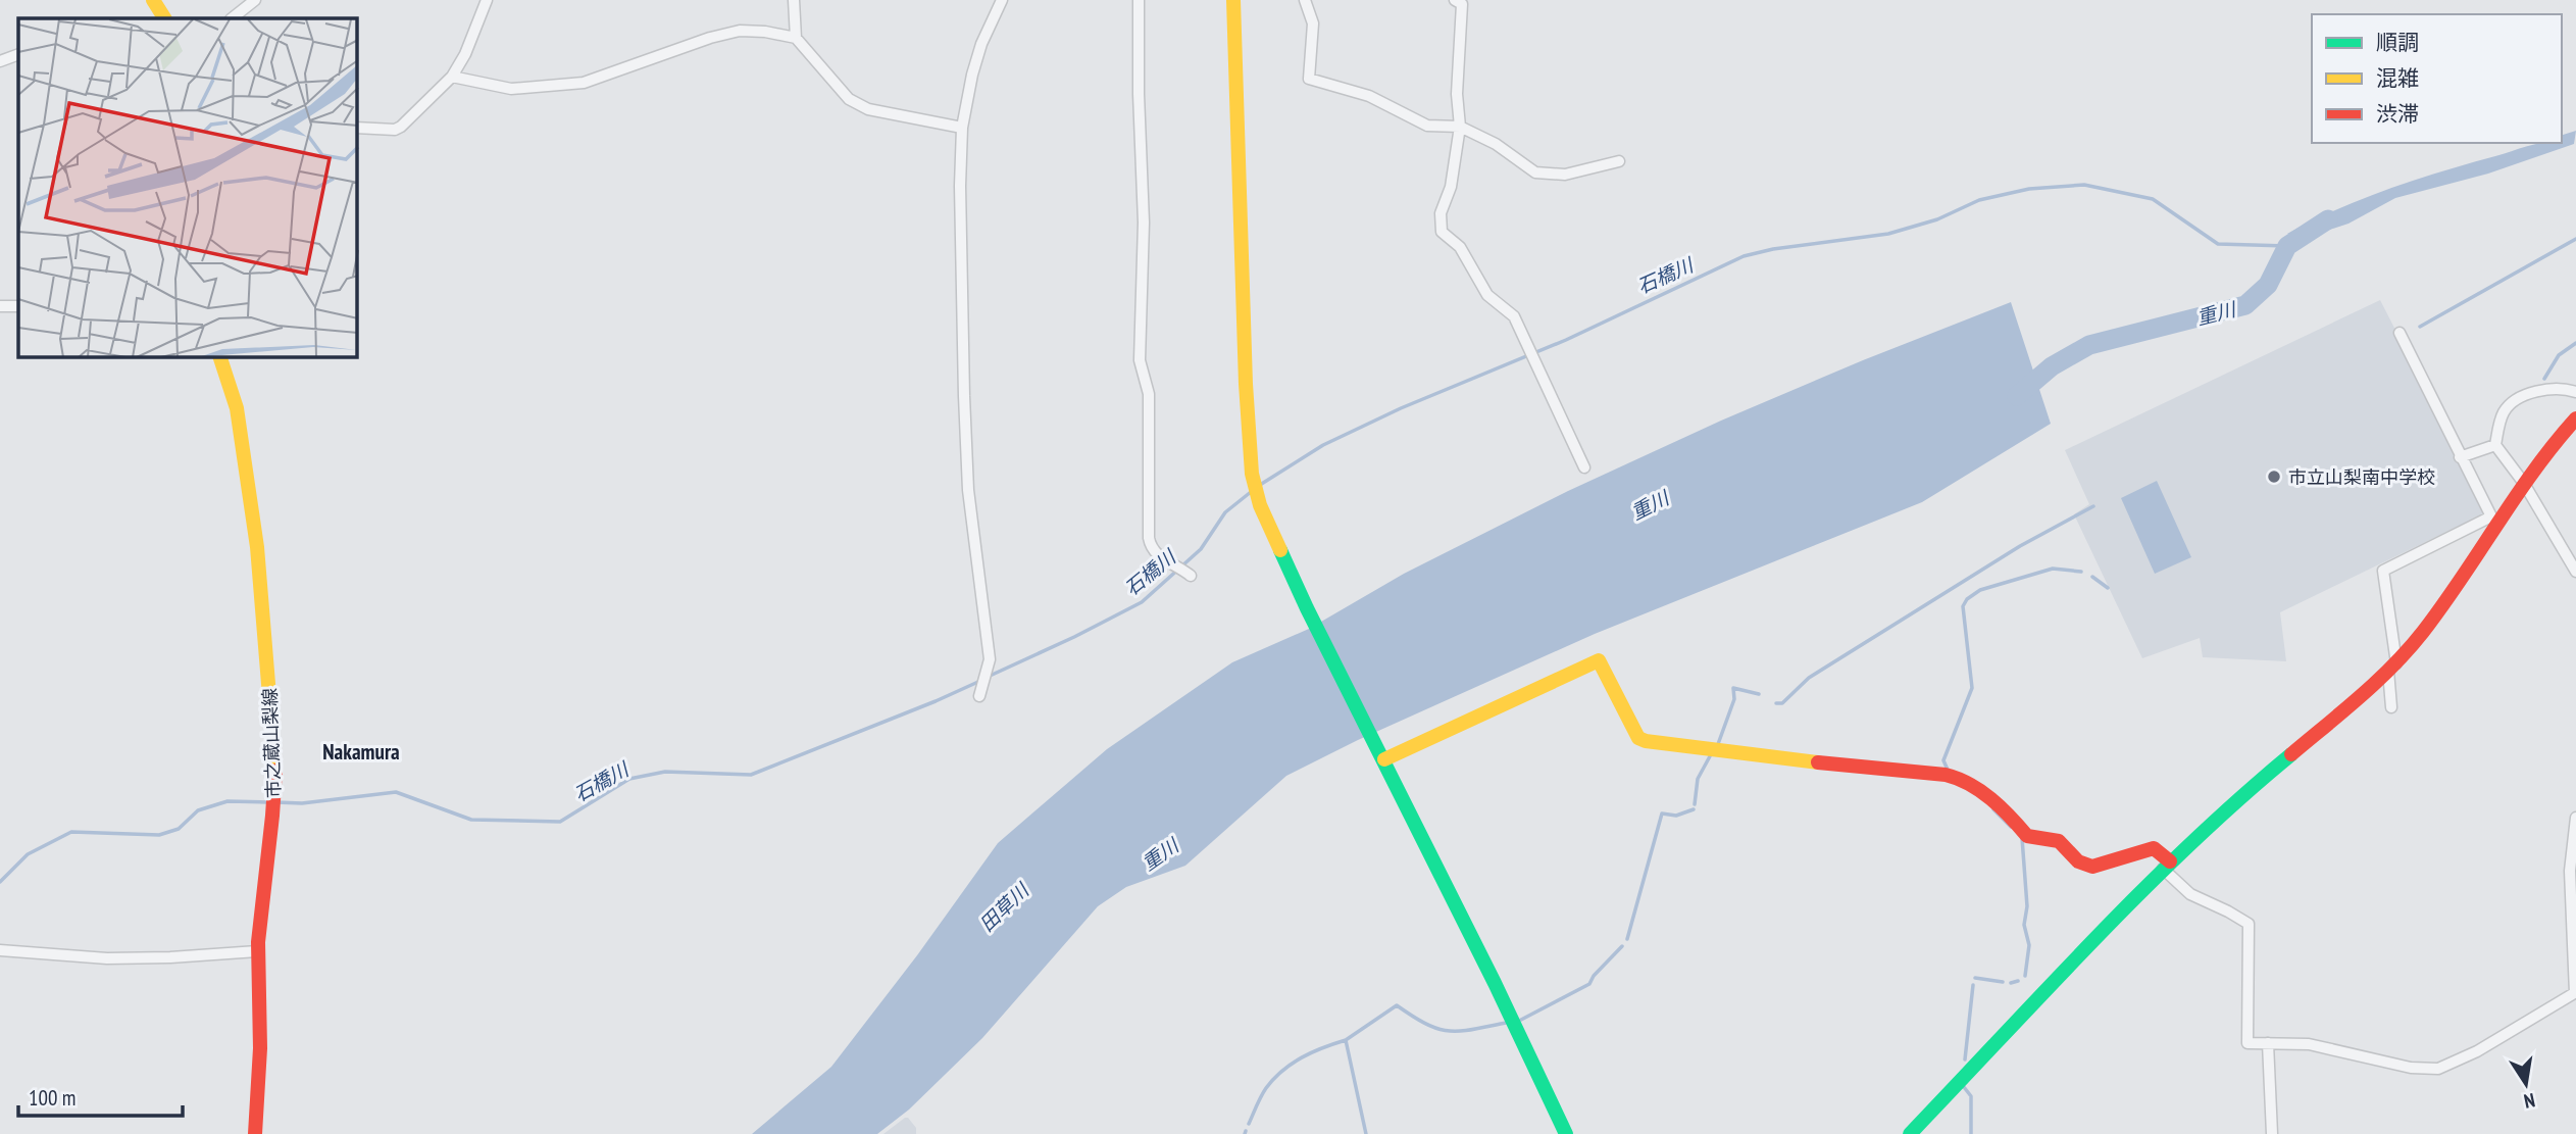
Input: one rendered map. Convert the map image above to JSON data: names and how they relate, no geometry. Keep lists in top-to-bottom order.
{
  "streets": {
    "street": ["市之蔵山梨線"]
  },
  "districts": ["Nakamura"],
  "water": ["石橋川", "重川", "田草川"],
  "places": ["市立山梨南中学校"],
  "legend": ["順調", "混雑", "渋滞"],
  "scale_bar": "100 m",
  "north": "bottom"
}
